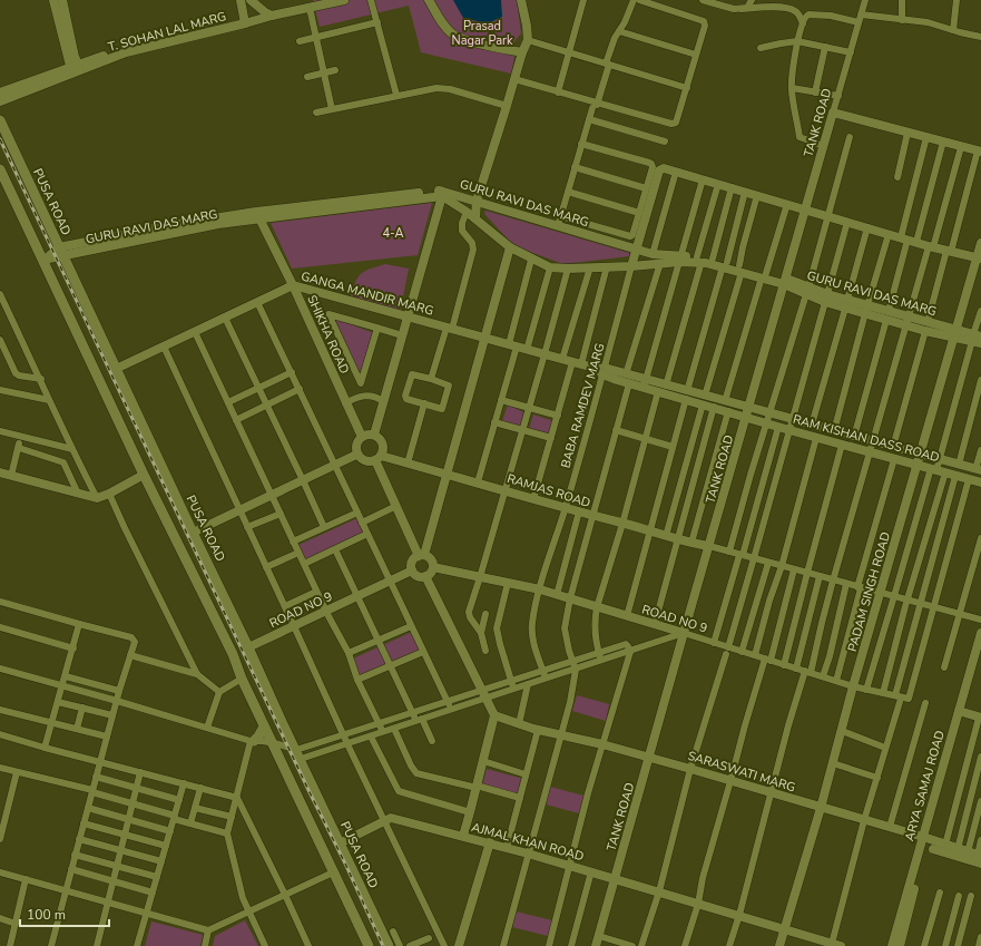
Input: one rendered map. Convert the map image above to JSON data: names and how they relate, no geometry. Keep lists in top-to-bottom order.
{
  "streets": {
    "main road": ["PUSA ROAD"],
    "street": [
      "T. SOHAN LAL MARG",
      "TANK ROAD",
      "GURU RAVI DAS MARG",
      "GANGA MANDIR MARG",
      "SHIKHA ROAD",
      "BABA RAMDEV MARG",
      "RAM KISHAN DASS ROAD",
      "RAMJAS ROAD",
      "PADAM SINGH ROAD",
      "ROAD NO 9",
      "SARASWATI MARG",
      "ARYA SAMAJ ROAD",
      "AJMAL KHAN ROAD"
    ]
  },
  "crossings": [
    ["TANK ROAD", "GURU RAVI DAS MARG"],
    ["TANK ROAD", "GANGA MANDIR MARG"],
    ["TANK ROAD", "RAM KISHAN DASS ROAD"],
    ["TANK ROAD", "RAMJAS ROAD"],
    ["TANK ROAD", "ROAD NO 9"],
    ["TANK ROAD", "SARASWATI MARG"],
    ["TANK ROAD", "AJMAL KHAN ROAD"],
    ["PUSA ROAD", "GURU RAVI DAS MARG"],
    ["PUSA ROAD", "GANGA MANDIR MARG"],
    ["PUSA ROAD", "ROAD NO 9"],
    ["PUSA ROAD", "AJMAL KHAN ROAD"],
    ["GURU RAVI DAS MARG", "SHIKHA ROAD"],
    ["GURU RAVI DAS MARG", "BABA RAMDEV MARG"],
    ["GURU RAVI DAS MARG", "PADAM SINGH ROAD"],
    ["GANGA MANDIR MARG", "SHIKHA ROAD"],
    ["GANGA MANDIR MARG", "BABA RAMDEV MARG"],
    ["GANGA MANDIR MARG", "RAM KISHAN DASS ROAD"],
    ["SHIKHA ROAD", "RAMJAS ROAD"],
    ["BABA RAMDEV MARG", "RAMJAS ROAD"],
    ["BABA RAMDEV MARG", "ROAD NO 9"],
    ["RAM KISHAN DASS ROAD", "PADAM SINGH ROAD"],
    ["PADAM SINGH ROAD", "ROAD NO 9"],
    ["PADAM SINGH ROAD", "SARASWATI MARG"],
    ["PADAM SINGH ROAD", "AJMAL KHAN ROAD"],
    ["SARASWATI MARG", "ARYA SAMAJ ROAD"]
  ],
  "parks": ["Prasad Nagar Park", "4-A"],
  "scale_bar": "100 m"
}
